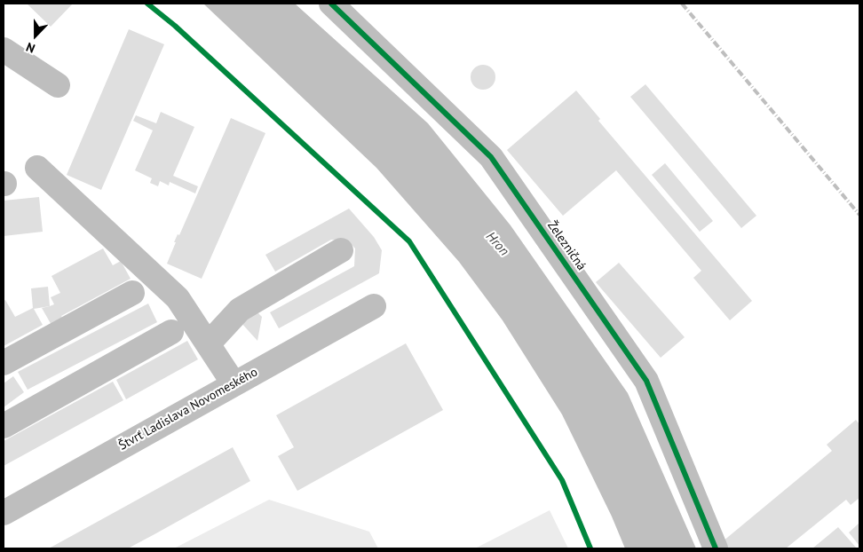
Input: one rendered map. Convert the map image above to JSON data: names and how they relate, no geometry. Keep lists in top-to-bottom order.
{
  "streets": {
    "street": ["Železničná", "Štvrť Ladislava Novomeského"]
  },
  "water": ["Hron"],
  "north": "bottom"
}
